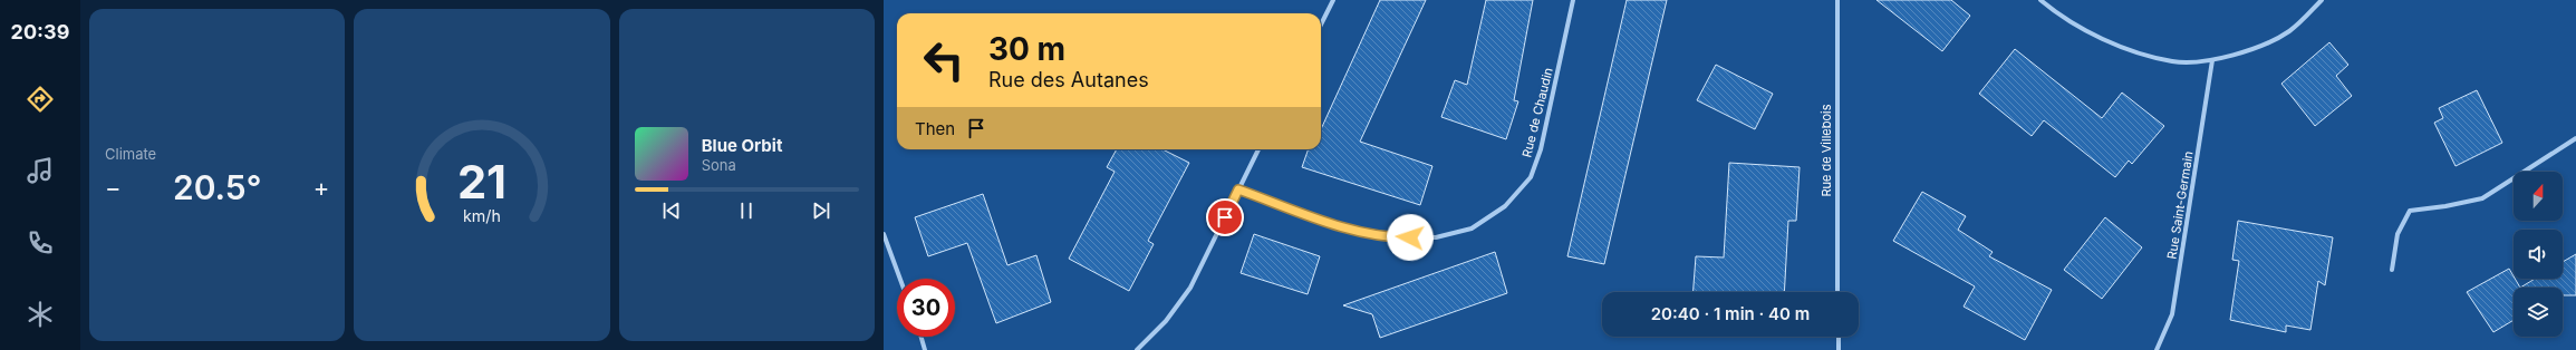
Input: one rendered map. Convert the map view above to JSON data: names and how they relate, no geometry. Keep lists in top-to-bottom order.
{
  "streets": {
    "street": ["Rue de Chaudin", "Rue de Villebois", "Rue Saint-Germain"]
  },
  "north": "top",
  "page": {
    "tabs": "20:39",
    "tile": "Climate",
    "turn": ["30 m", "Rue des Autanes"],
    "then": "Then",
    "song": ["Blue Orbit", "Sona"],
    "heat": ["−", "20.5°", "+"],
    "limit": "30",
    "trip": "20:40 · 1 min · 40 m",
    "gauge": ["21", "km/h"]
  }
}
